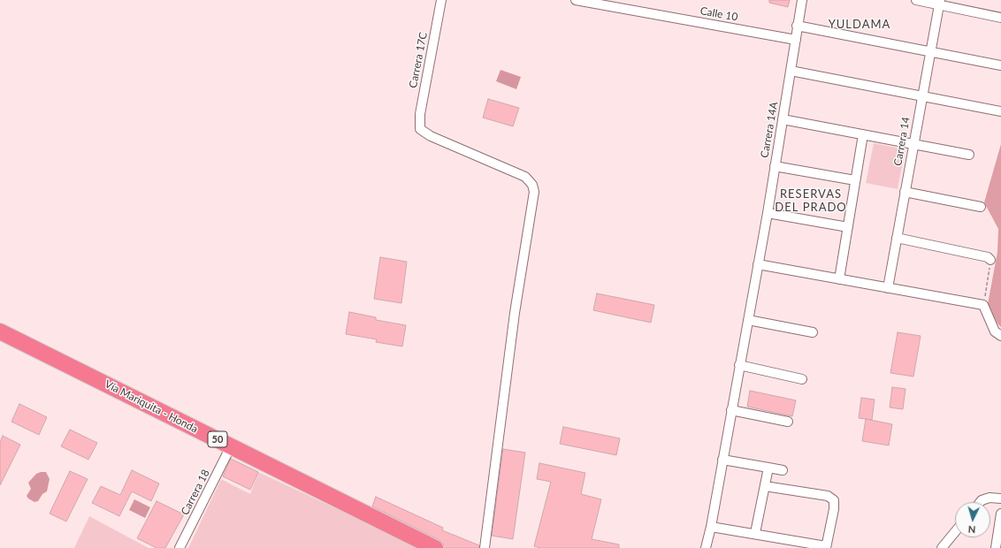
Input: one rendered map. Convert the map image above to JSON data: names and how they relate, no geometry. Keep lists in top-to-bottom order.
{
  "streets": {
    "highway": ["Vía Mariquita - Honda", "50"],
    "street": [
      "Calle 10",
      "Carrera 17C",
      "Carrera 14A",
      "Carrera 14",
      "Carrera 18"
    ]
  },
  "crossings": [
    ["Calle 10", "Carrera 14A"],
    ["Vía Mariquita - Honda", "Carrera 18"]
  ],
  "districts": ["YULDAMA", "RESERVAS DEL PRADO"],
  "north": "bottom"
}
